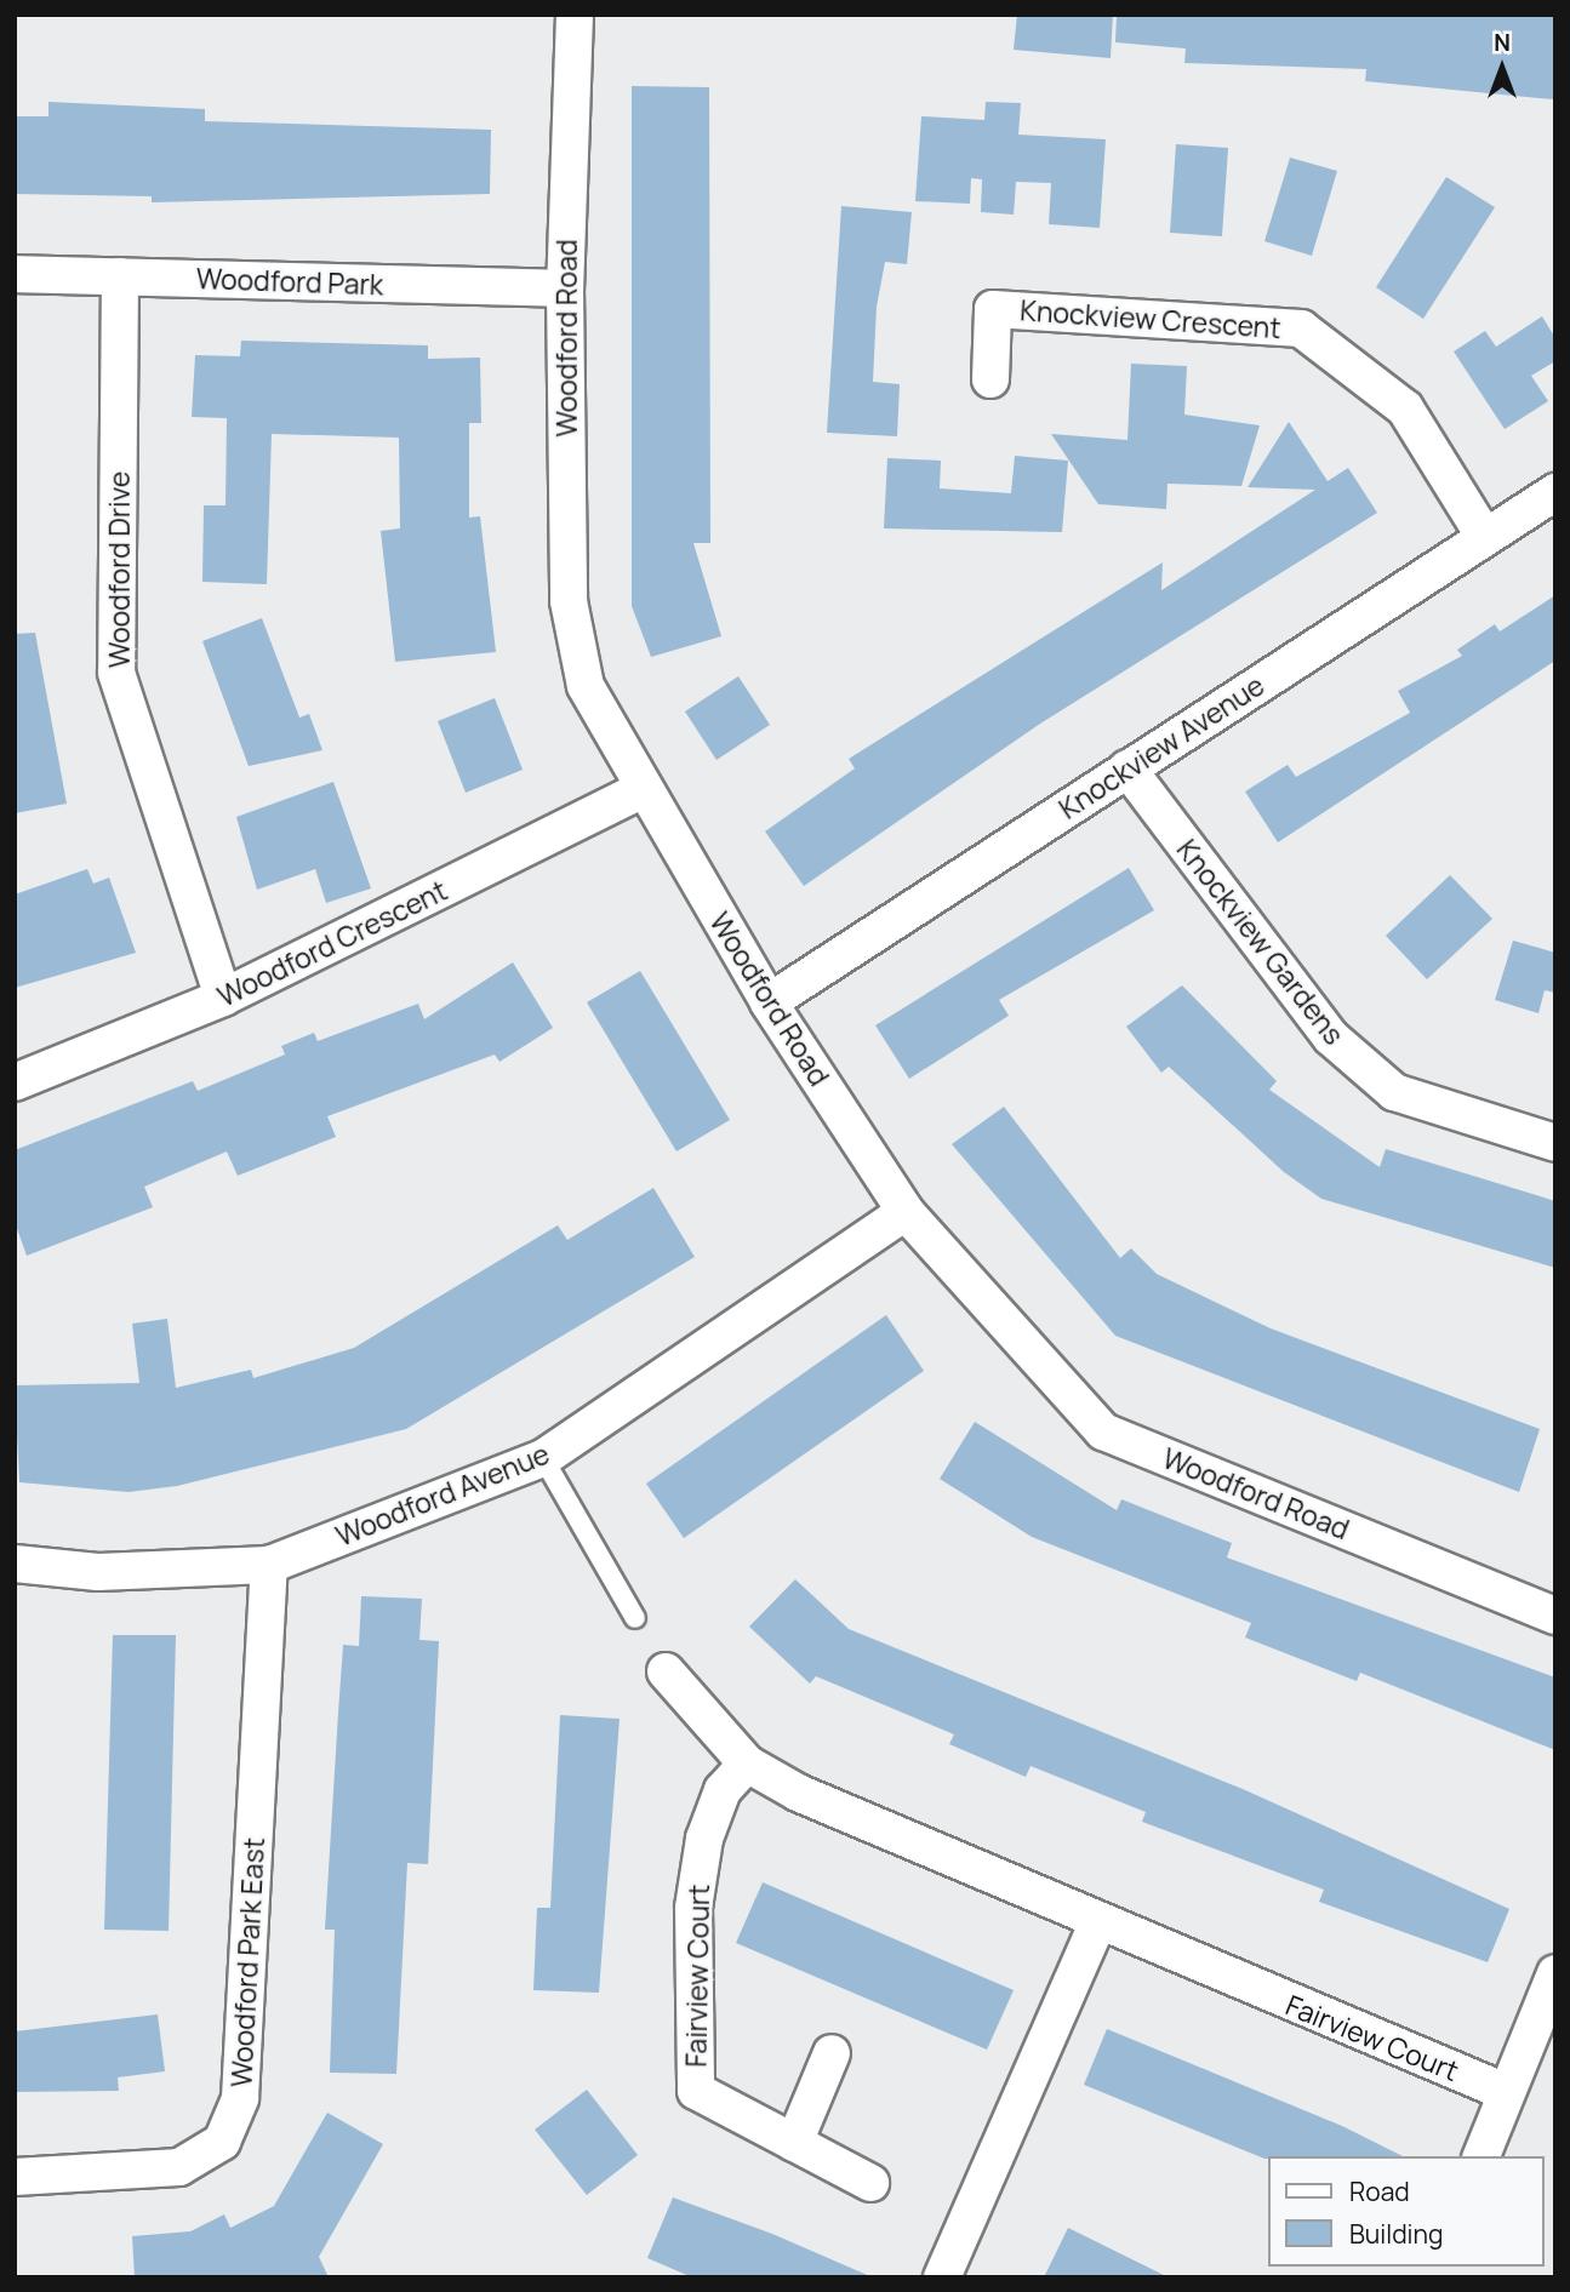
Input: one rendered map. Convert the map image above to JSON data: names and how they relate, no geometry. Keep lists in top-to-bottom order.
{
  "streets": {
    "street": [
      "Woodford Park",
      "Knockview Crescent",
      "Woodford Road",
      "Woodford Drive",
      "Knockview Avenue",
      "Knockview Gardens",
      "Woodford Crescent",
      "Woodford Avenue",
      "Woodford Park East",
      "Fairview Court"
    ]
  },
  "crossings": [
    ["Woodford Park", "Woodford Road"],
    ["Woodford Park", "Woodford Drive"],
    ["Knockview Crescent", "Knockview Avenue"],
    ["Woodford Road", "Knockview Avenue"],
    ["Woodford Road", "Woodford Crescent"],
    ["Woodford Road", "Woodford Avenue"],
    ["Woodford Drive", "Woodford Crescent"],
    ["Knockview Avenue", "Knockview Gardens"],
    ["Woodford Avenue", "Woodford Park East"]
  ],
  "legend": ["Road", "Building"],
  "north": "top"
}
